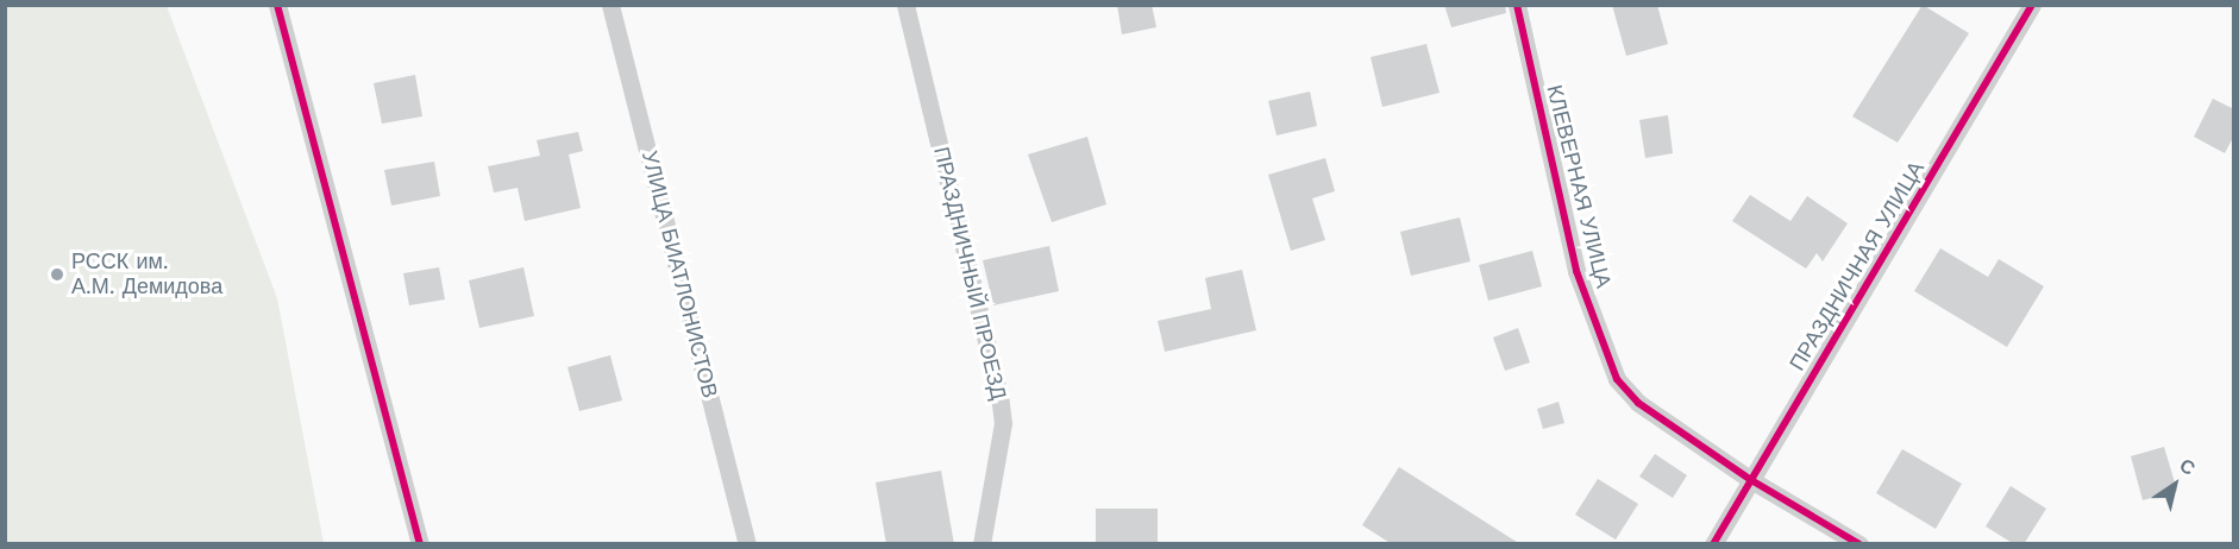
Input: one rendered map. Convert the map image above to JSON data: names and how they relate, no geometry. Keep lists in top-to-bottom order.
{
  "streets": {
    "street": [
      "КЛЕВЕРНАЯ УЛИЦА",
      "ПРАЗДНИЧНАЯ УЛИЦА",
      "ПРАЗДНИЧНЫЙ ПРОЕЗД",
      "УЛИЦА БИАТЛОНИСТОВ"
    ]
  },
  "crossings": [
    ["КЛЕВЕРНАЯ УЛИЦА", "ПРАЗДНИЧНАЯ УЛИЦА"]
  ],
  "places": ["РССК им. А.М. Демидова"],
  "north": "top right"
}
